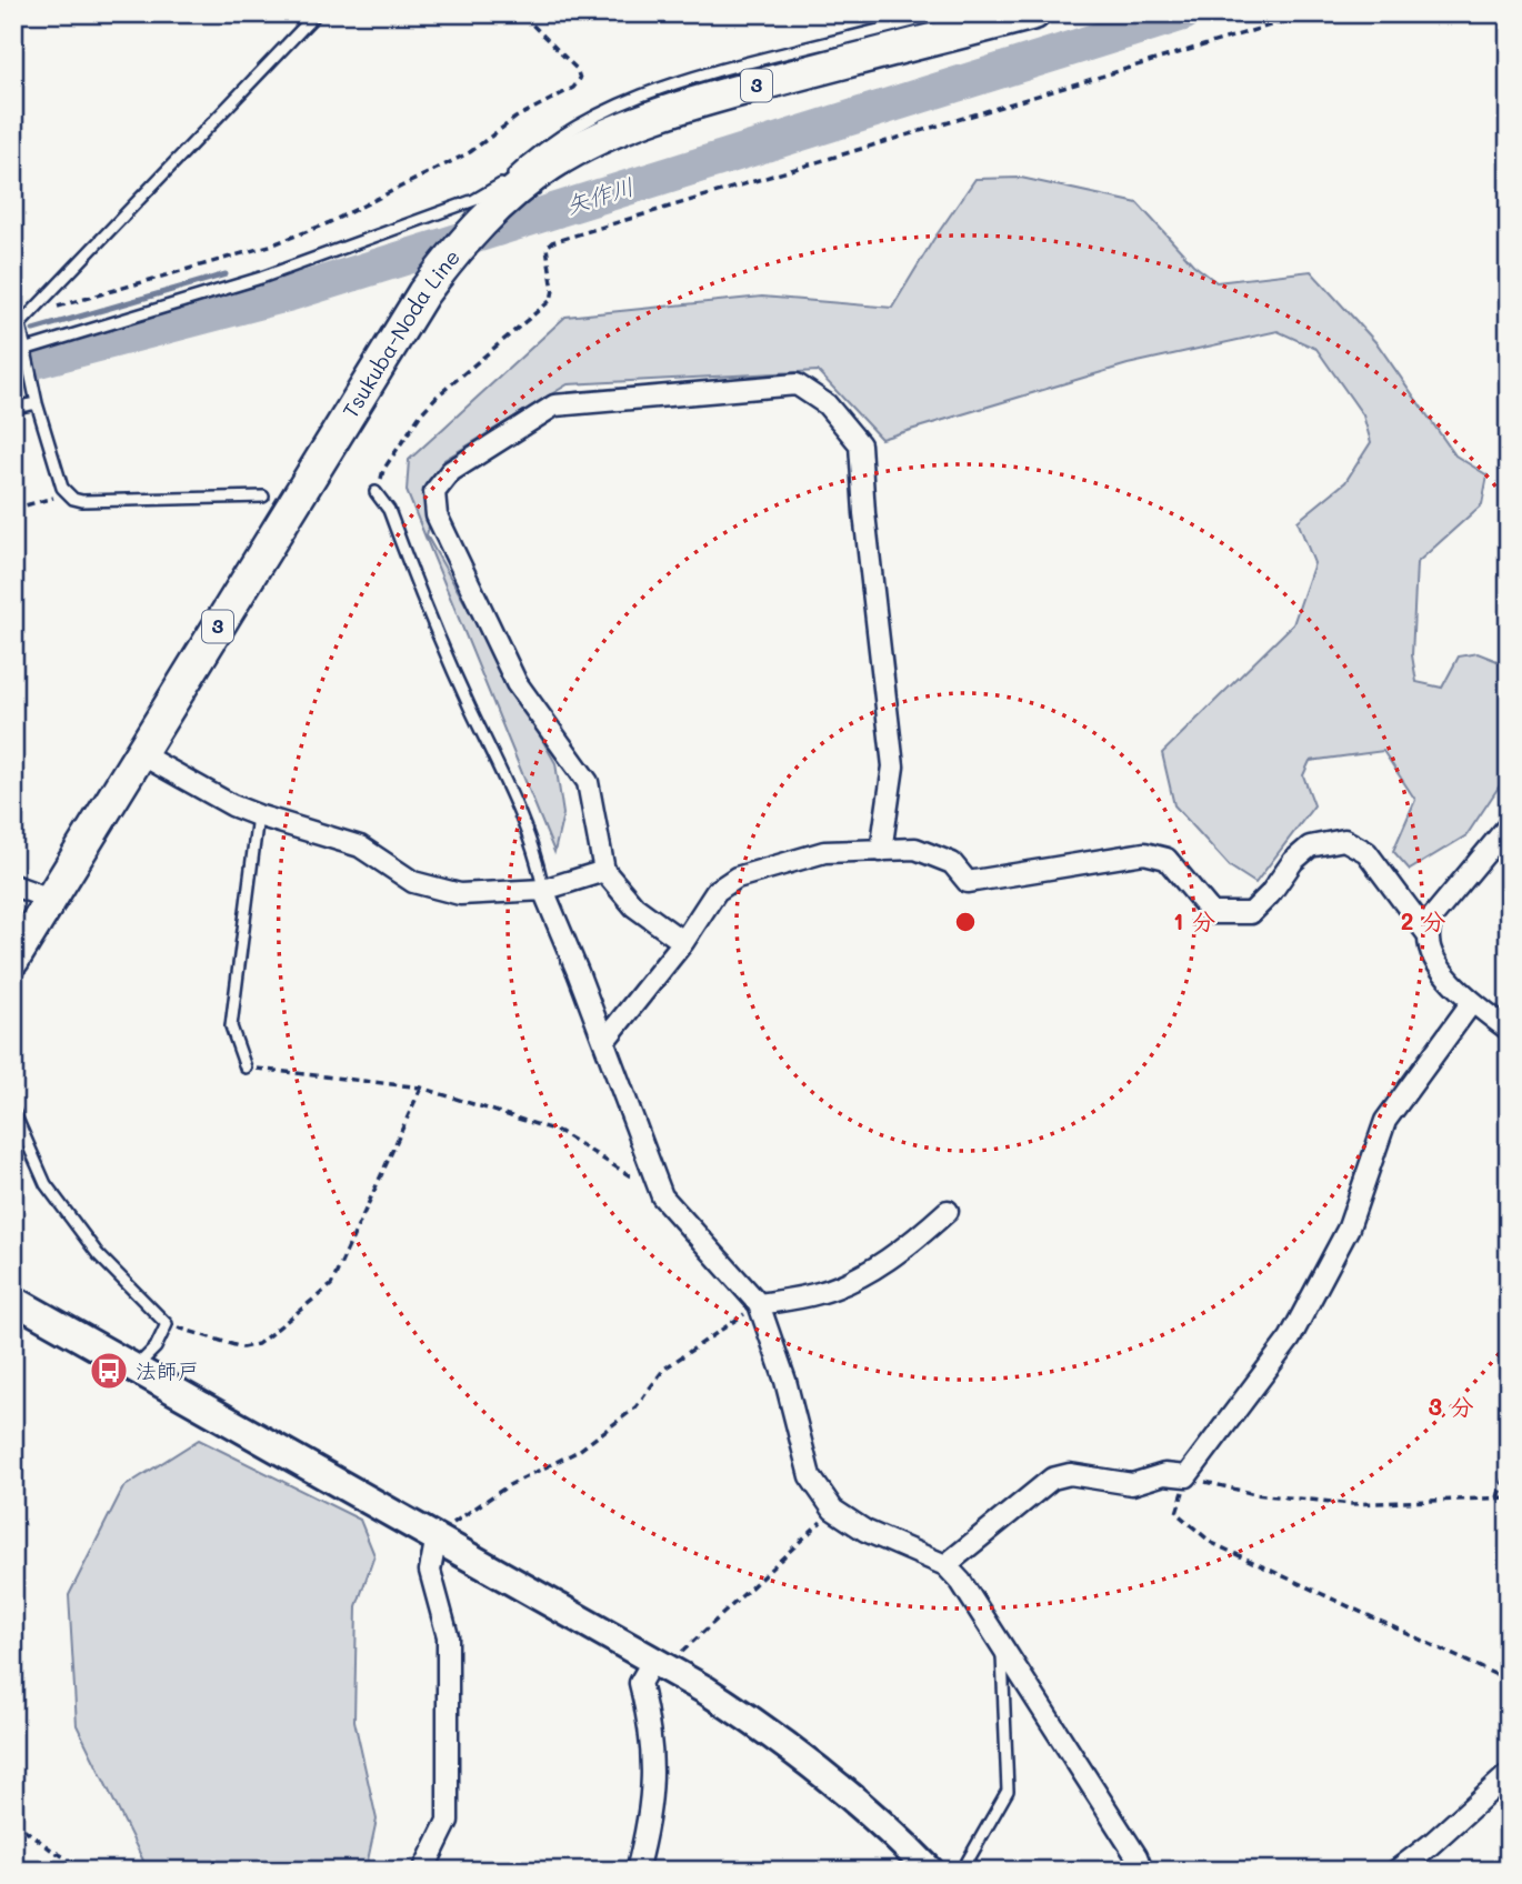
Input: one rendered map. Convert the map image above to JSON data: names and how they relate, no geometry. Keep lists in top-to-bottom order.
{
  "streets": {
    "main road": ["3", "Tsukuba-Noda Line"]
  },
  "water": ["矢作川"],
  "places": {
    "bus stop": ["法師戸"]
  },
  "rings": ["1 分", "2 分", "3 分"]
}
